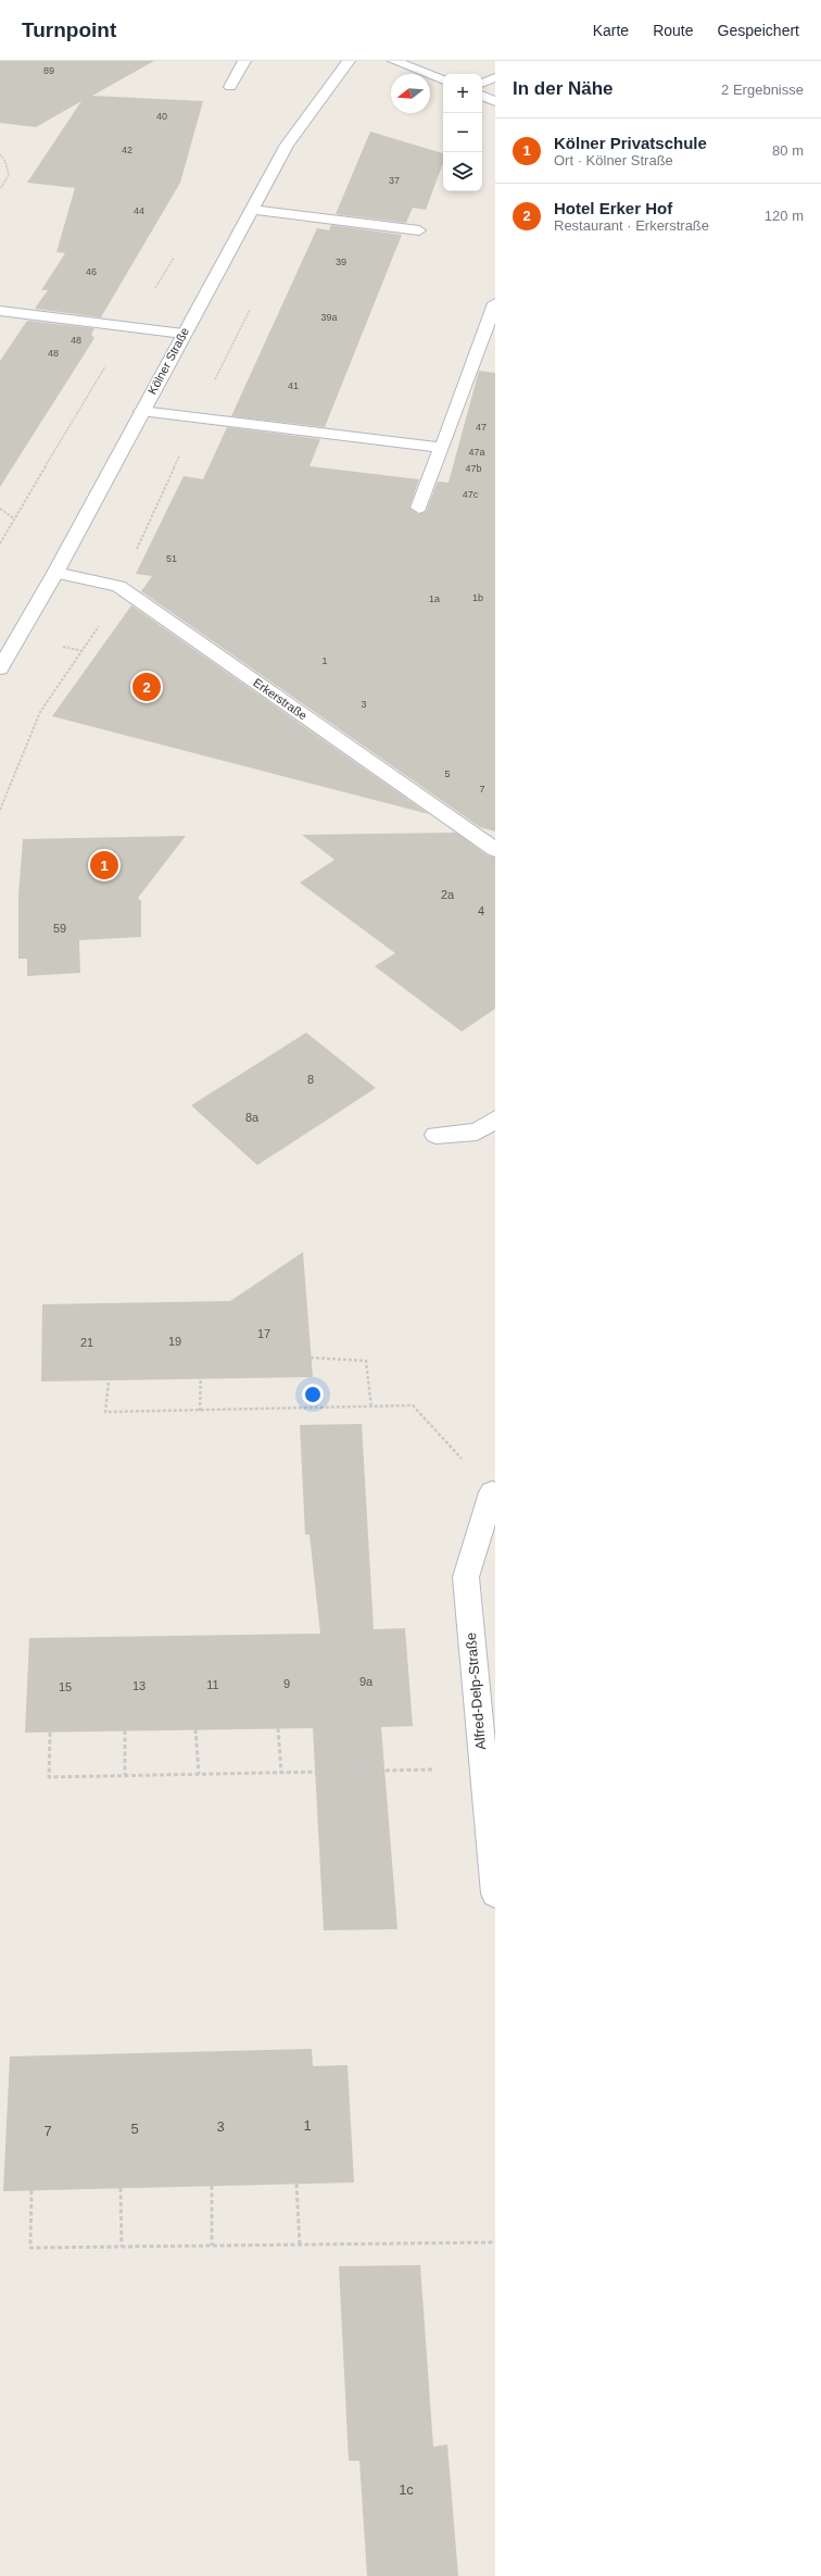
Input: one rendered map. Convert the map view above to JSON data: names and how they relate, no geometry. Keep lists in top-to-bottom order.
{
  "streets": {
    "main road": ["Kölner Straße", "Erkerstraße", "Alfred-Delp-Straße"]
  },
  "crossings": [
    ["Kölner Straße", "Erkerstraße"]
  ],
  "house_numbers": [
    "89",
    "40",
    "42",
    "37",
    "44",
    "39",
    "46",
    "39a",
    "48",
    "48",
    "41",
    "47",
    "47a",
    "47b",
    "47c",
    "51",
    "1b",
    "1a",
    "1",
    "3",
    "5",
    "7",
    "2a",
    "4",
    "59",
    "8",
    "8a",
    "17",
    "19",
    "21",
    "9a",
    "9",
    "11",
    "13",
    "15",
    "1",
    "3",
    "5",
    "7",
    "1c"
  ],
  "north": "left",
  "page": {
    "header": "Turnpoint",
    "nav": ["Karte", "Route", "Gespeichert"],
    "heading": ["In der Nähe", "2 Ergebnisse"],
    "map_buttons": ["+", "−"],
    "list": [
      {
        "mark": "1",
        "name": "Kölner Privatschule",
        "note": "Ort · Kölner Straße",
        "value": "80 m"
      },
      {
        "mark": "2",
        "name": "Hotel Erker Hof",
        "note": "Restaurant · Erkerstraße",
        "value": "120 m"
      }
    ],
    "pins": ["2", "1"]
  }
}
